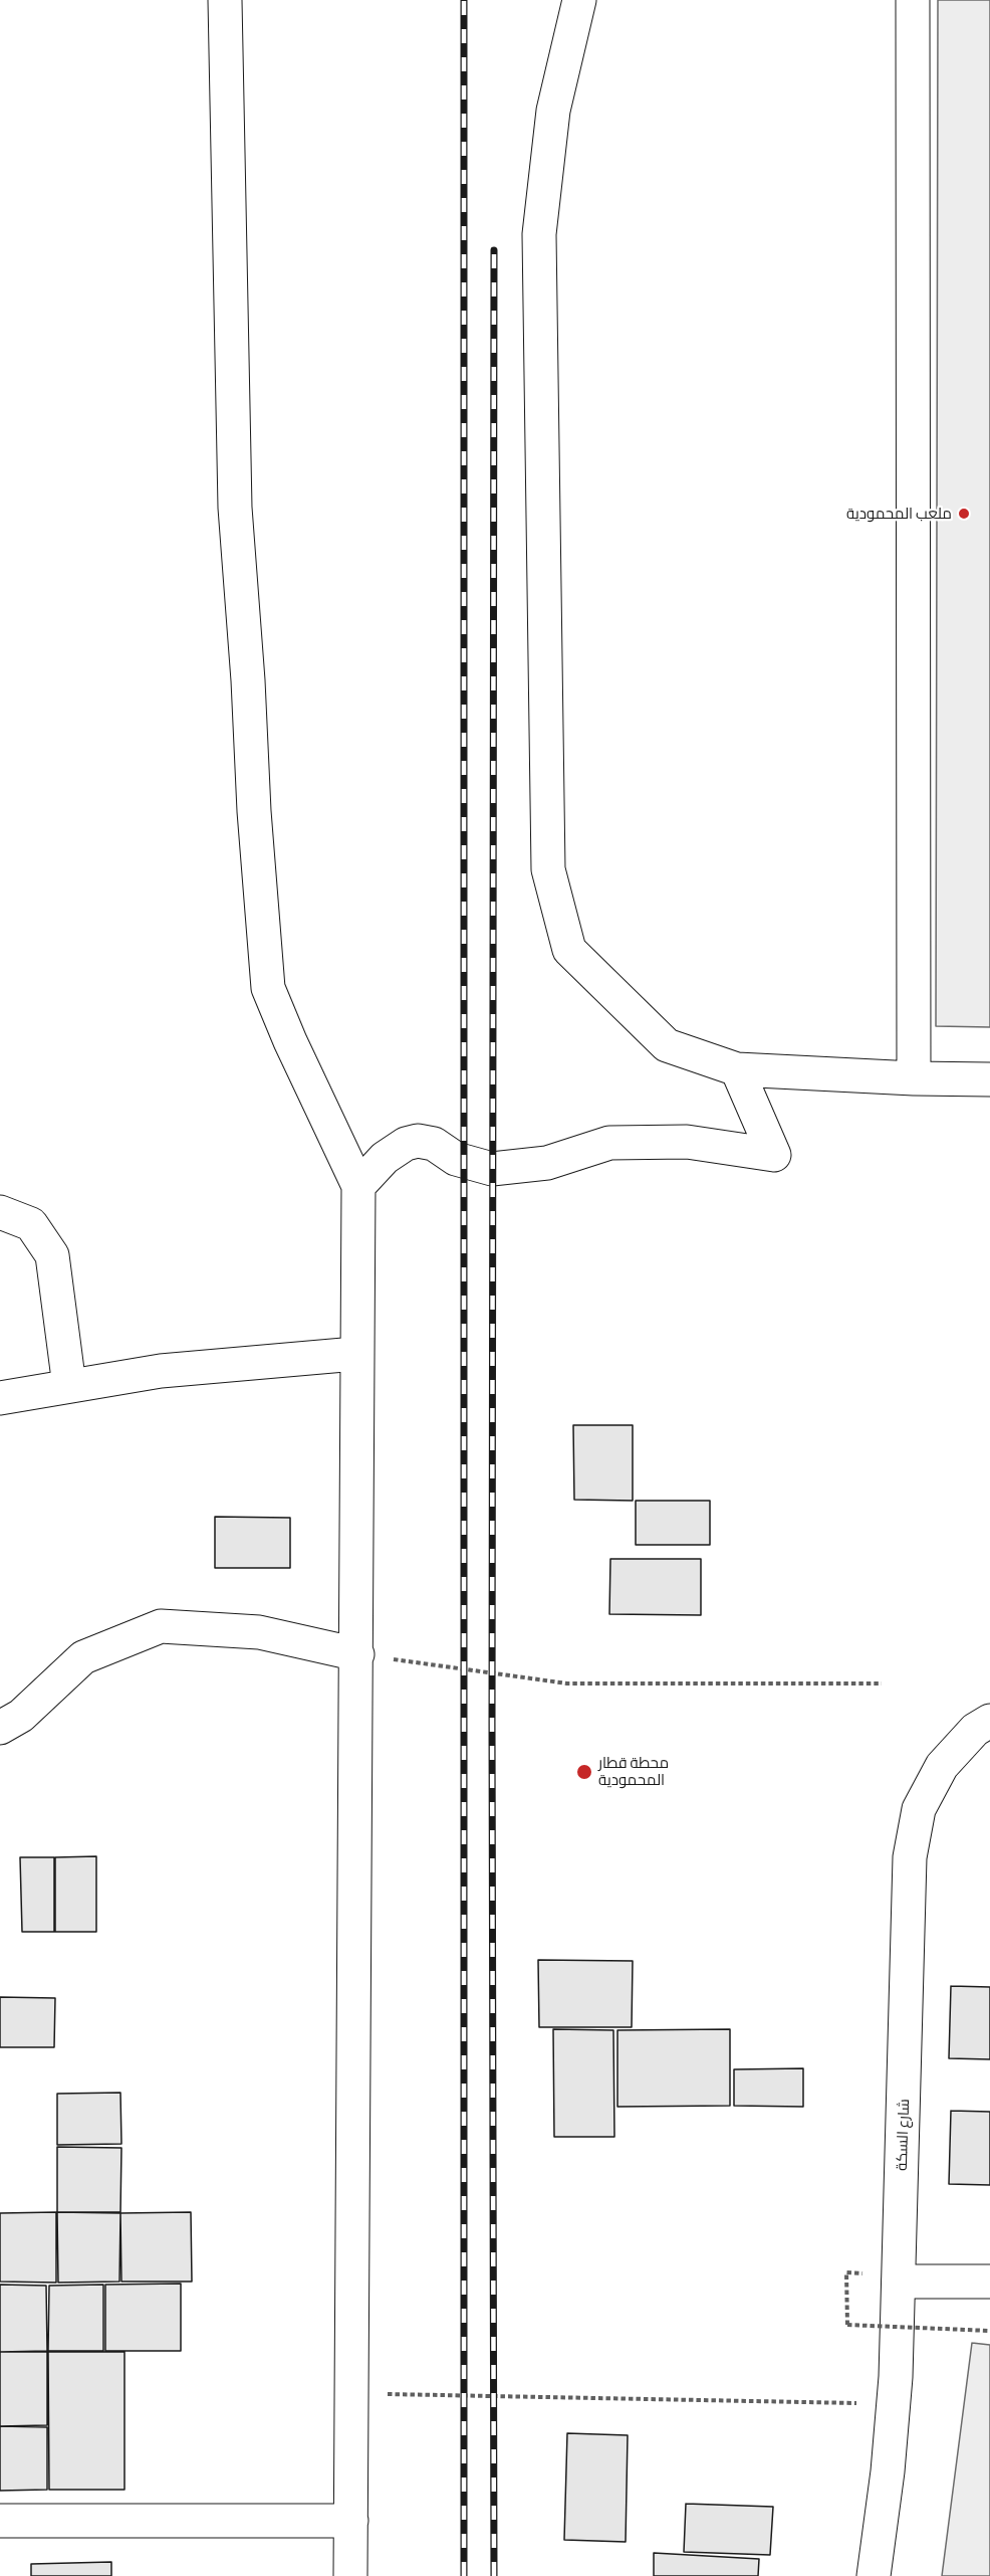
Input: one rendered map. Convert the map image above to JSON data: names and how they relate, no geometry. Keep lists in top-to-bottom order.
{
  "streets": {
    "street": ["شارع السكة"]
  },
  "places": ["ملعب المحمودية", "محطة قطار المحمودية"]
}
